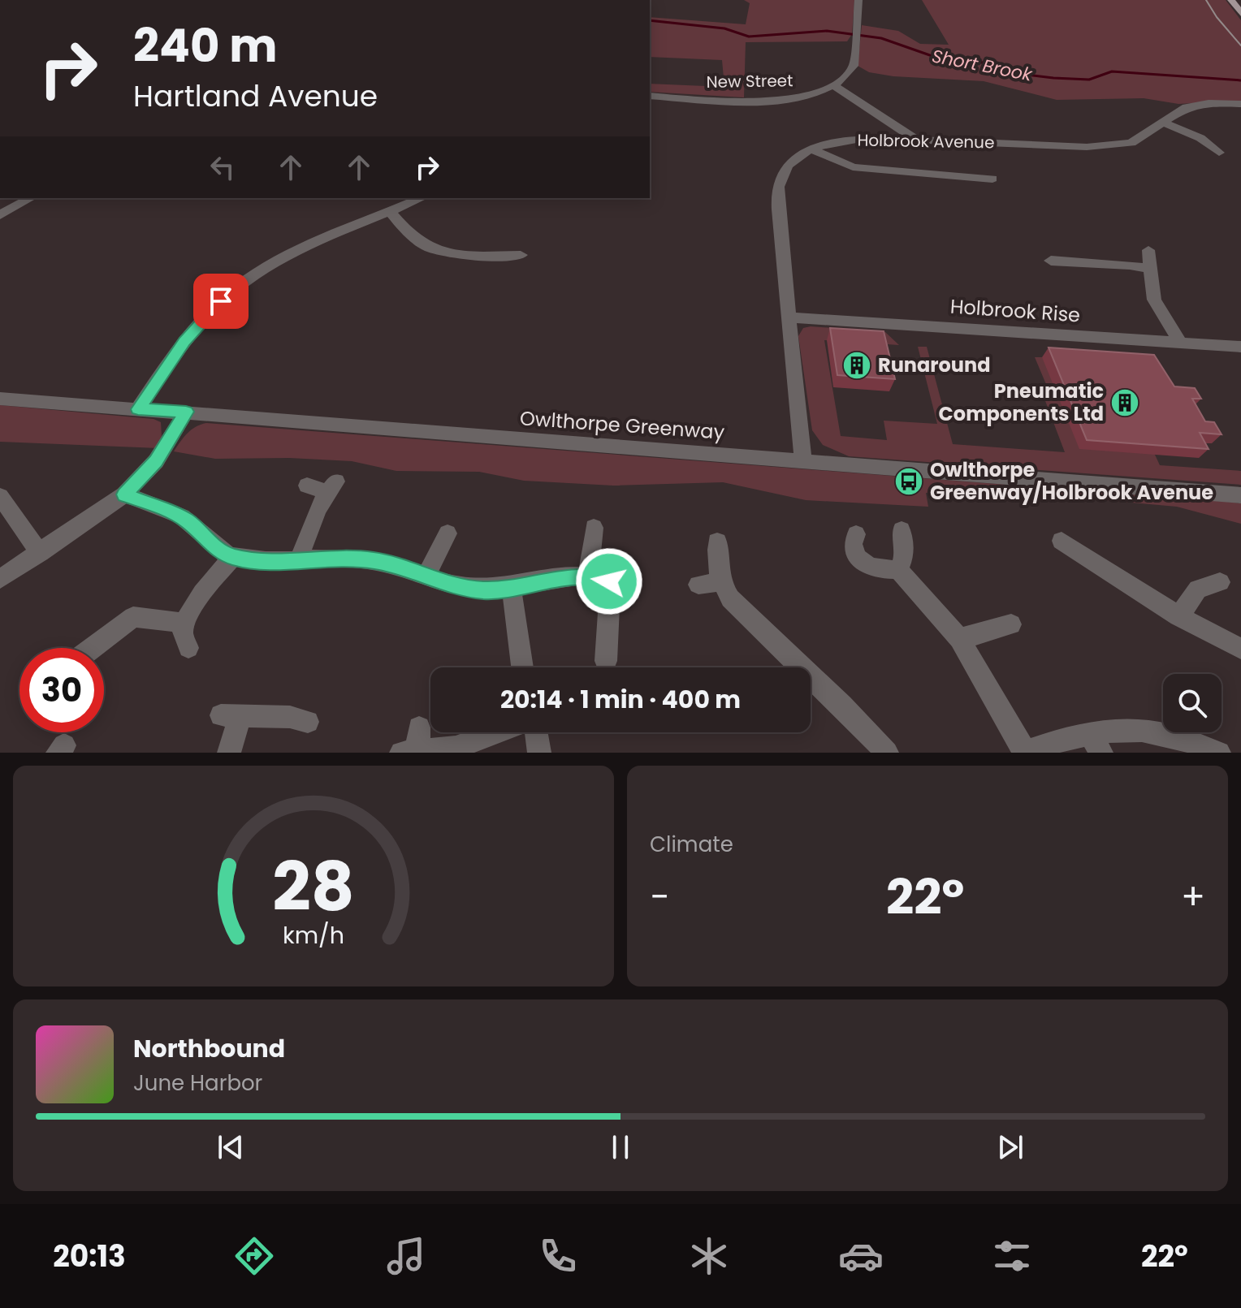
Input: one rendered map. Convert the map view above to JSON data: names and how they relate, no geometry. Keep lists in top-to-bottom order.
{
  "streets": {
    "street": [
      "New Street",
      "Holbrook Avenue",
      "Holbrook Rise",
      "Owlthorpe Greenway"
    ]
  },
  "crossings": [
    ["Holbrook Avenue", "Holbrook Rise"],
    ["Holbrook Avenue", "Owlthorpe Greenway"]
  ],
  "water": ["Short Brook"],
  "places": {
    "building": ["Runaround", "Pneumatic Components Ltd"],
    "bus stop": ["Owlthorpe Greenway/Holbrook Avenue"]
  },
  "page": {
    "turn": ["240 m", "Hartland Avenue"],
    "limit": "30",
    "trip": "20:14 · 1 min · 400 m",
    "tile": "Climate",
    "heat": ["−", "22°", "+"],
    "song": ["Northbound", "June Harbor"],
    "tabs": ["20:13", "22°"],
    "gauge": ["28", "km/h"]
  }
}
